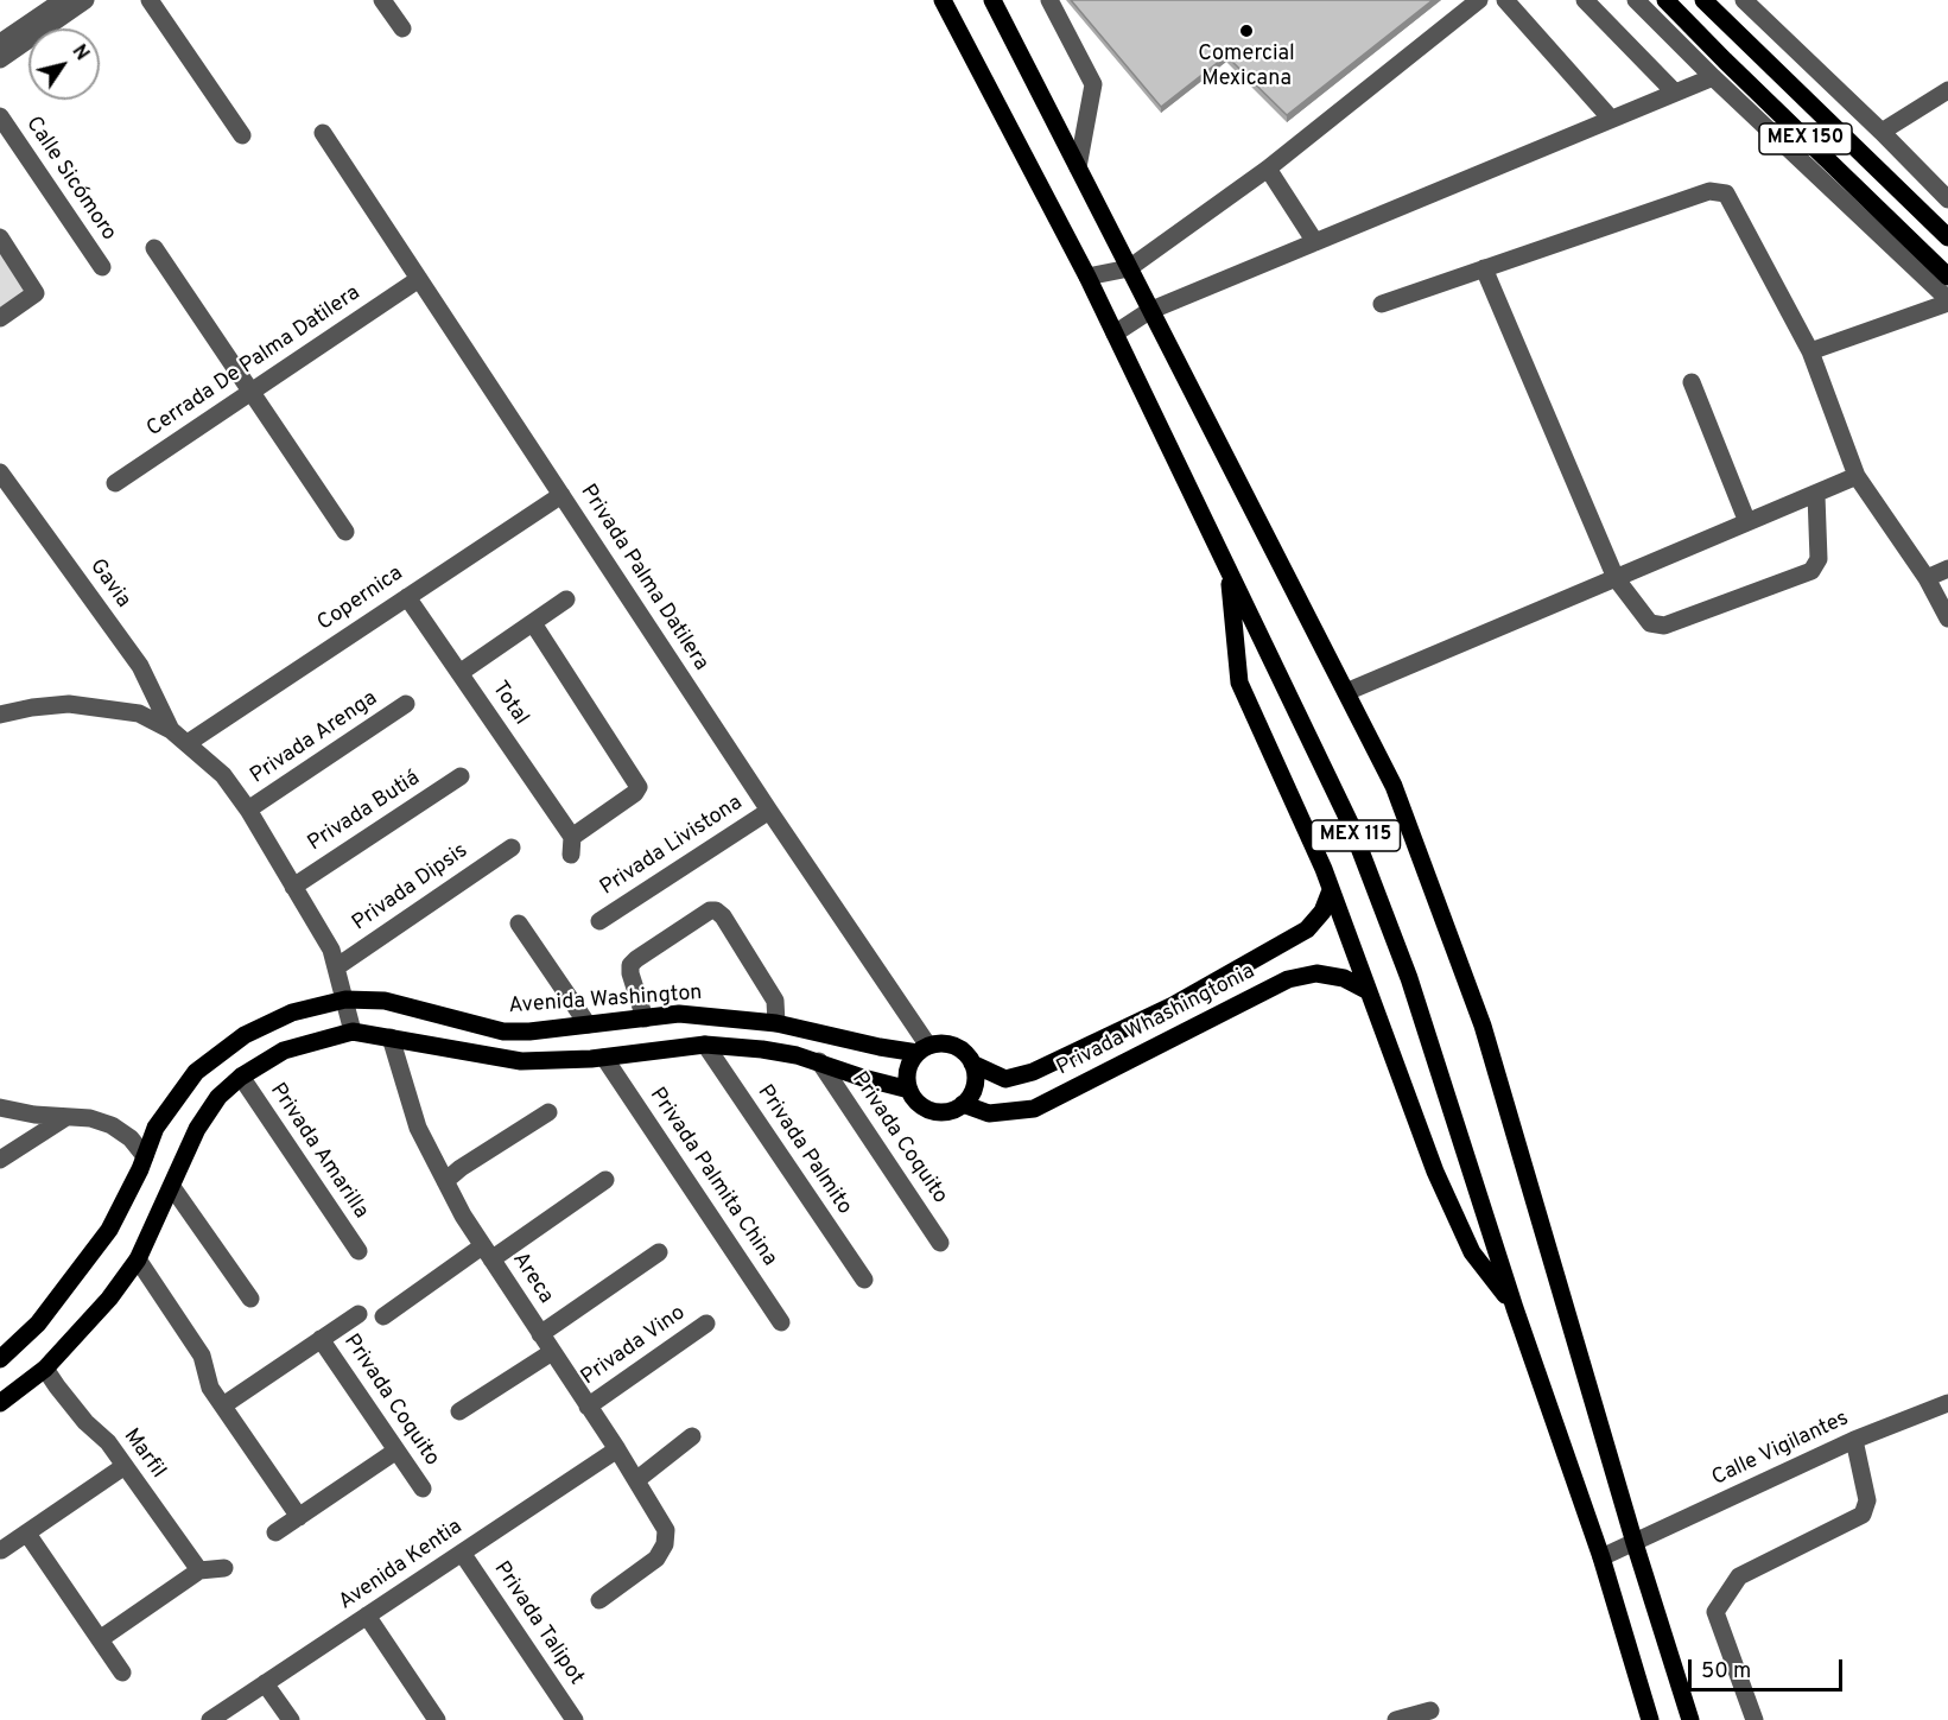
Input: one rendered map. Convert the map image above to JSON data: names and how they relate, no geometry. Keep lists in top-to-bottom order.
{
  "streets": {
    "main road": [
      "MEX 150",
      "MEX 115",
      "Avenida Washington",
      "Privada Whashingtonia"
    ],
    "street": [
      "Calle Sicómoro",
      "Cerrada De Palma Datilera",
      "Privada Palma Datilera",
      "Gavia",
      "Copernica",
      "Total",
      "Privada Arenga",
      "Privada Butiá",
      "Privada Livistona",
      "Privada Dipsis",
      "Privada Coquito",
      "Privada Palmito",
      "Privada Amarilla",
      "Privada Palmita China",
      "Areca",
      "Privada Vino",
      "Calle Vigilantes",
      "Marfil",
      "Avenida Kentia",
      "Privada Talipot"
    ]
  },
  "crossings": [
    ["Cerrada De Palma Datilera", "Privada Palma Datilera"],
    ["Privada Palma Datilera", "Copernica"],
    ["Privada Palma Datilera", "Privada Livistona"],
    ["Privada Palma Datilera", "Avenida Washington"],
    ["Privada Palma Datilera", "Privada Whashingtonia"],
    ["Copernica", "Total"],
    ["MEX 115", "Calle Vigilantes"],
    ["Avenida Washington", "Privada Whashingtonia"],
    ["Areca", "Privada Vino"],
    ["Areca", "Avenida Kentia"],
    ["Avenida Kentia", "Privada Talipot"]
  ],
  "places": ["Comercial Mexicana"],
  "scale_bar": "50 m",
  "north": "top right"
}
